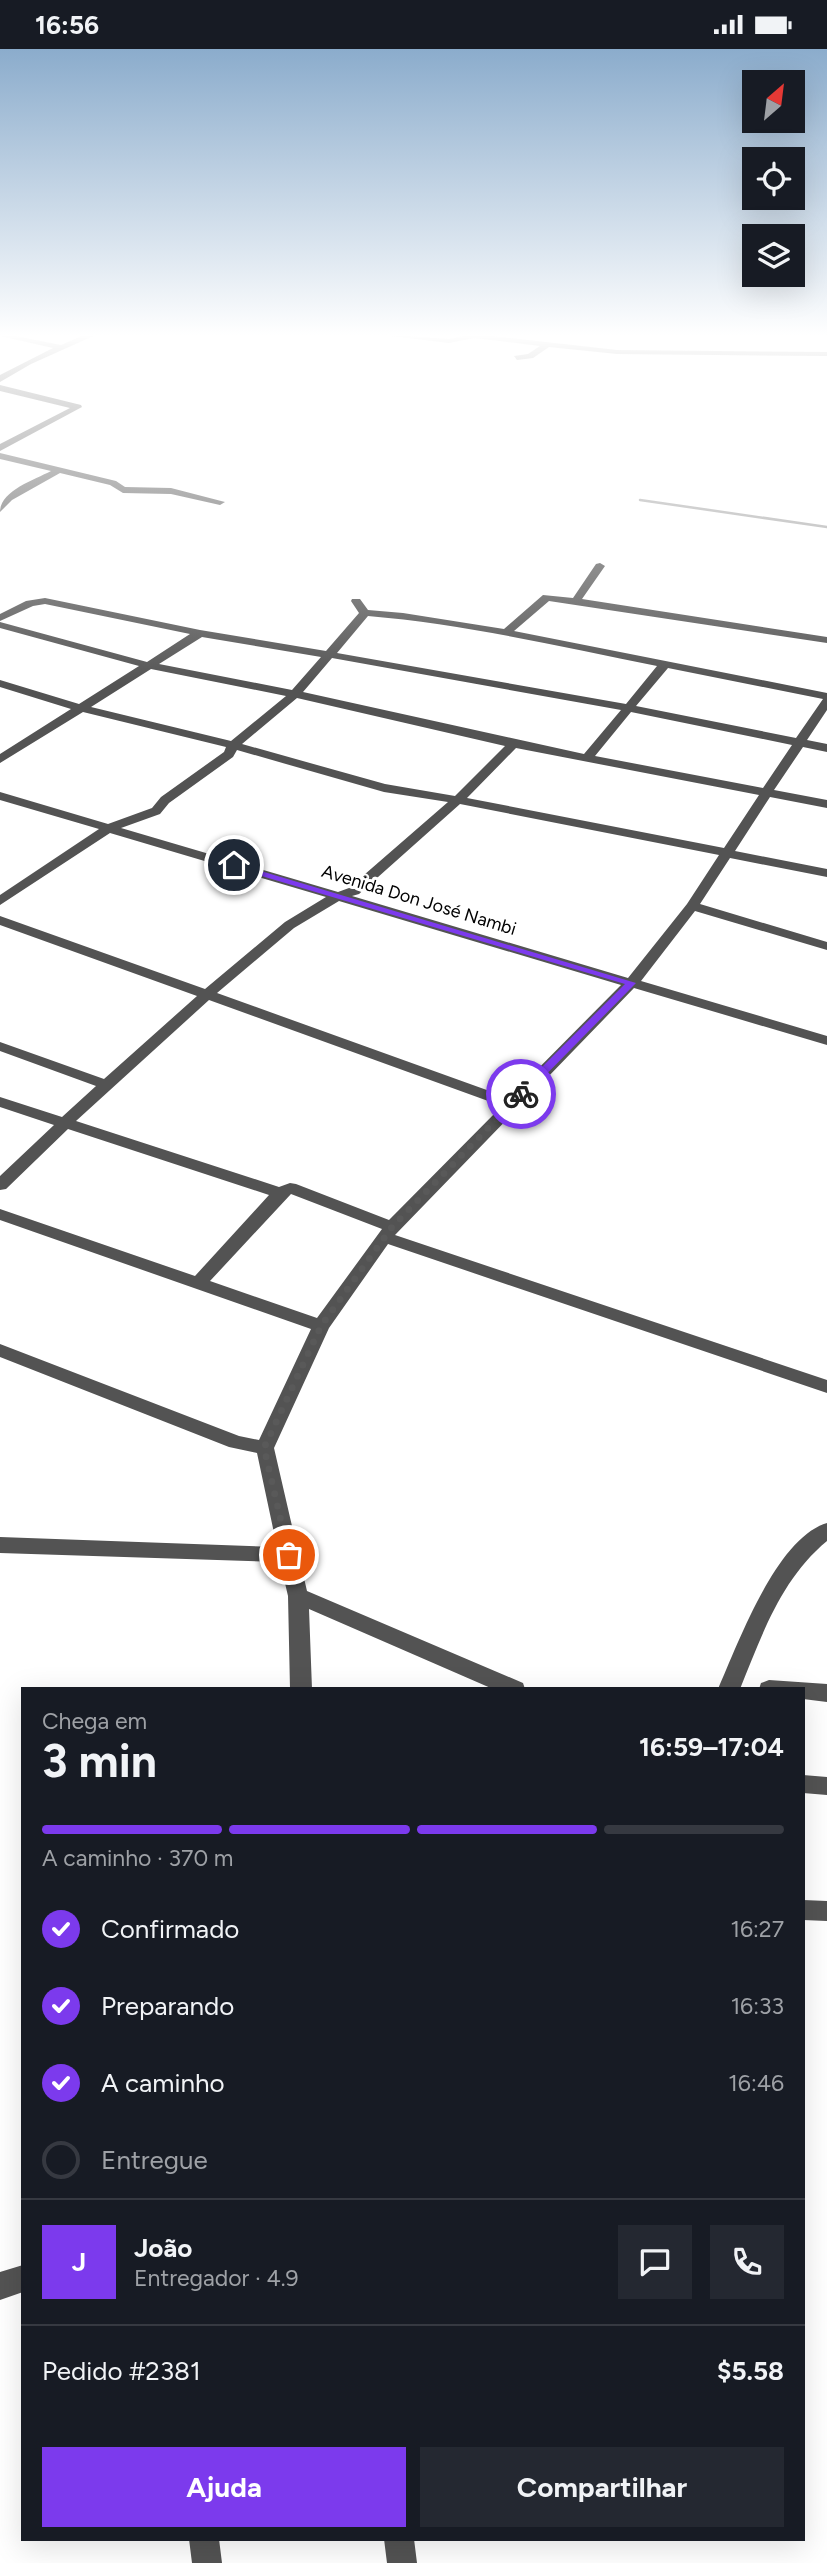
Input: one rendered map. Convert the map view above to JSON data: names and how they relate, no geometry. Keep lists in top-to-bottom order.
{
  "streets": {
    "street": ["Avenida Don José Nambi"]
  },
  "north": "top right",
  "page": {
    "status": "16:56",
    "heading": ["3 min", "Chega em", "16:59–17:04"],
    "panel": [
      "João",
      "Entregador · 4.9",
      "Pedido #2381",
      "$5.58"
    ],
    "bar": "A caminho · 370 m",
    "list": [
      ["Confirmado", "16:27"],
      ["Preparando", "16:33"],
      ["A caminho", "16:46"],
      "Entregue"
    ],
    "round": "J",
    "buttons": ["Ajuda", "Compartilhar"]
  }
}
